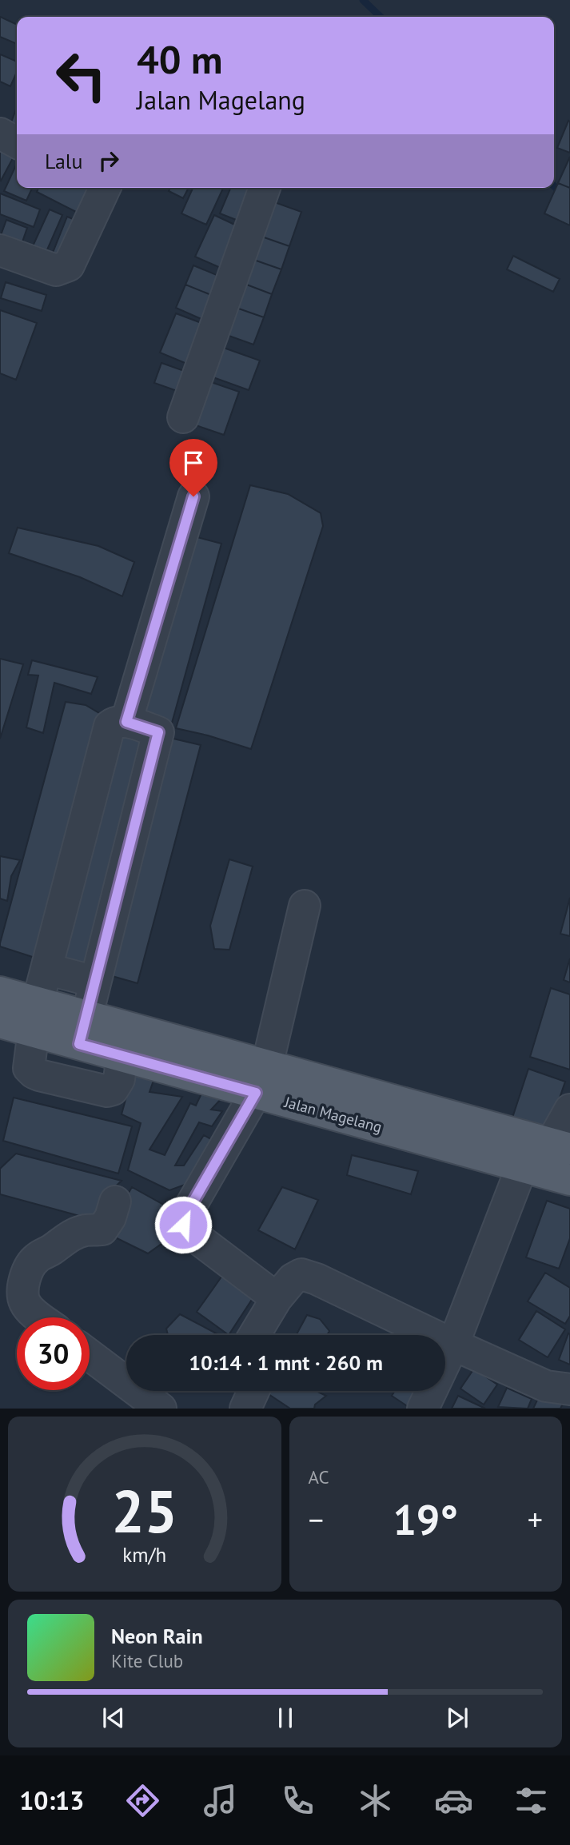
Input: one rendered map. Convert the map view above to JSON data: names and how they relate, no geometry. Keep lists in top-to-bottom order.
{
  "streets": {
    "main road": ["Jalan Magelang"]
  },
  "page": {
    "turn": ["40 m", "Jalan Magelang"],
    "then": "Lalu",
    "limit": "30",
    "trip": "10:14 · 1 mnt · 260 m",
    "tile": "AC",
    "heat": ["−", "19°", "+"],
    "song": ["Neon Rain", "Kite Club"],
    "tabs": "10:13",
    "gauge": ["25", "km/h"]
  }
}
